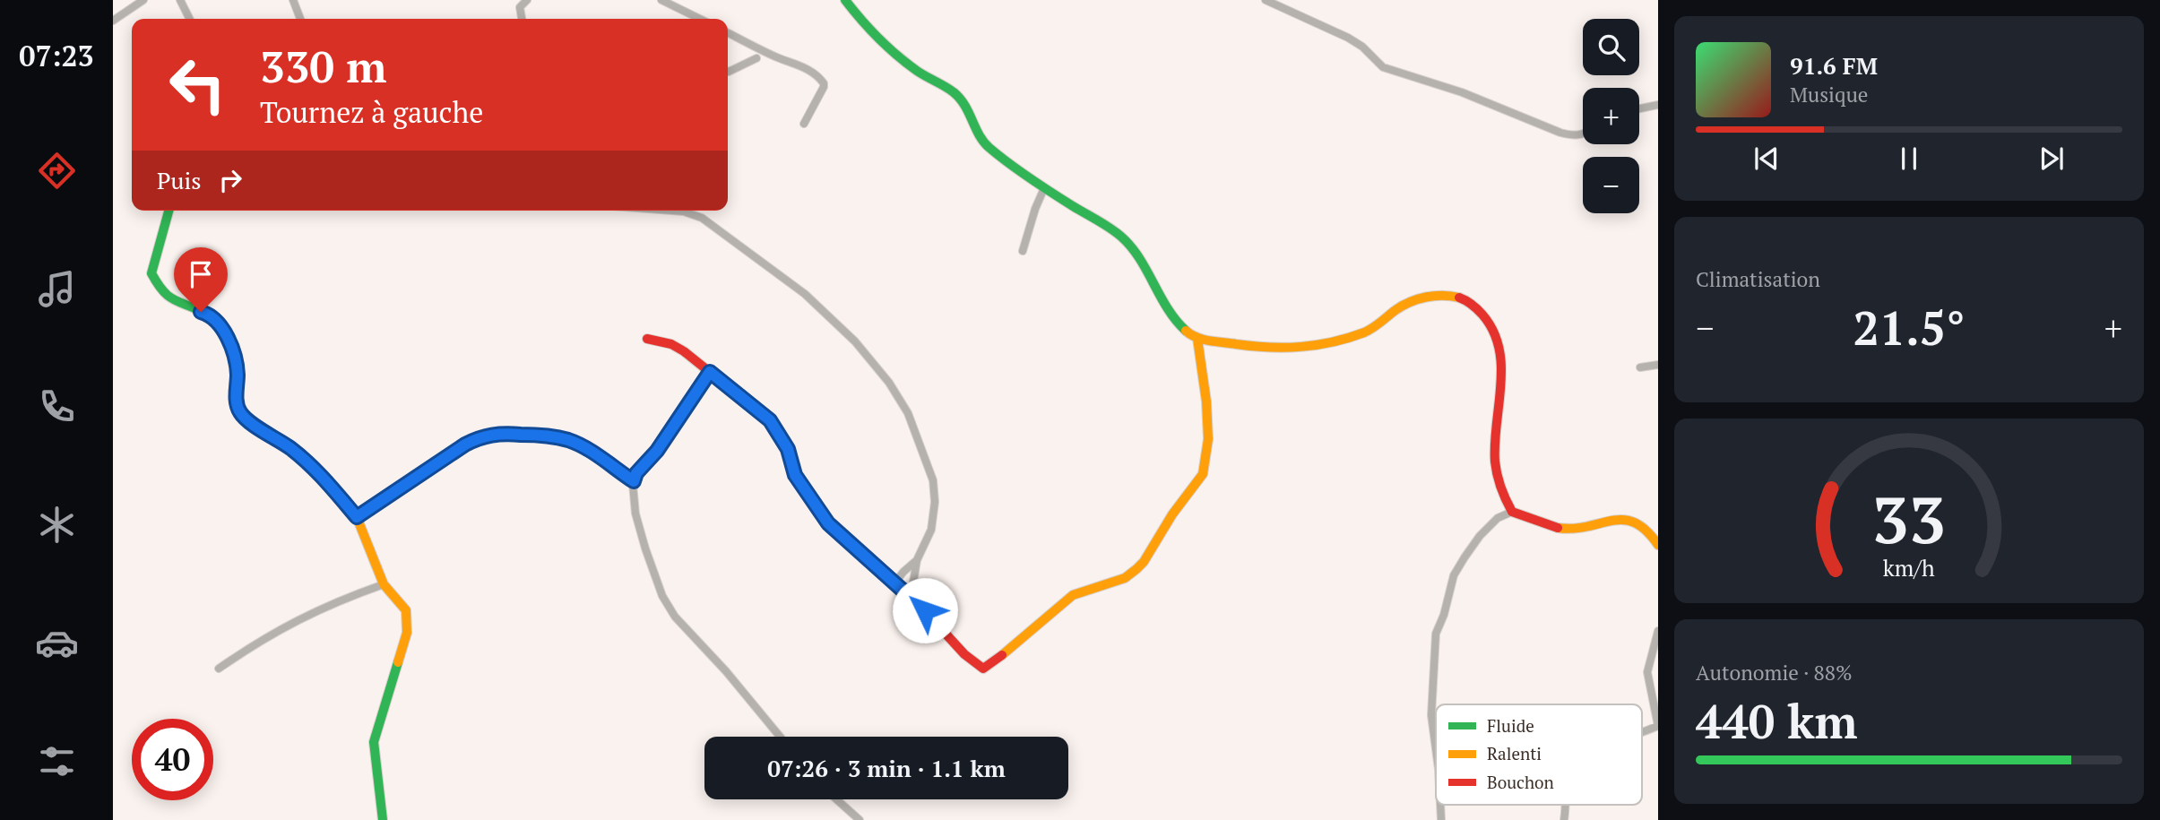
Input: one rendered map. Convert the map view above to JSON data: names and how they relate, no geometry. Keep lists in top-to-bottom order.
{
  "legend": ["Fluide", "Ralenti", "Bouchon"],
  "page": {
    "tabs": "07:23",
    "map_buttons": ["+", "−"],
    "turn": ["330 m", "Tournez à gauche"],
    "song": ["91.6 FM", "Musique"],
    "then": "Puis",
    "tile": [
      "Climatisation",
      ["Autonomie · 88%", "440 km"]
    ],
    "heat": ["−", "21.5°", "+"],
    "limit": "40",
    "trip": "07:26 · 3 min · 1.1 km",
    "gauge": ["33", "km/h"]
  }
}
